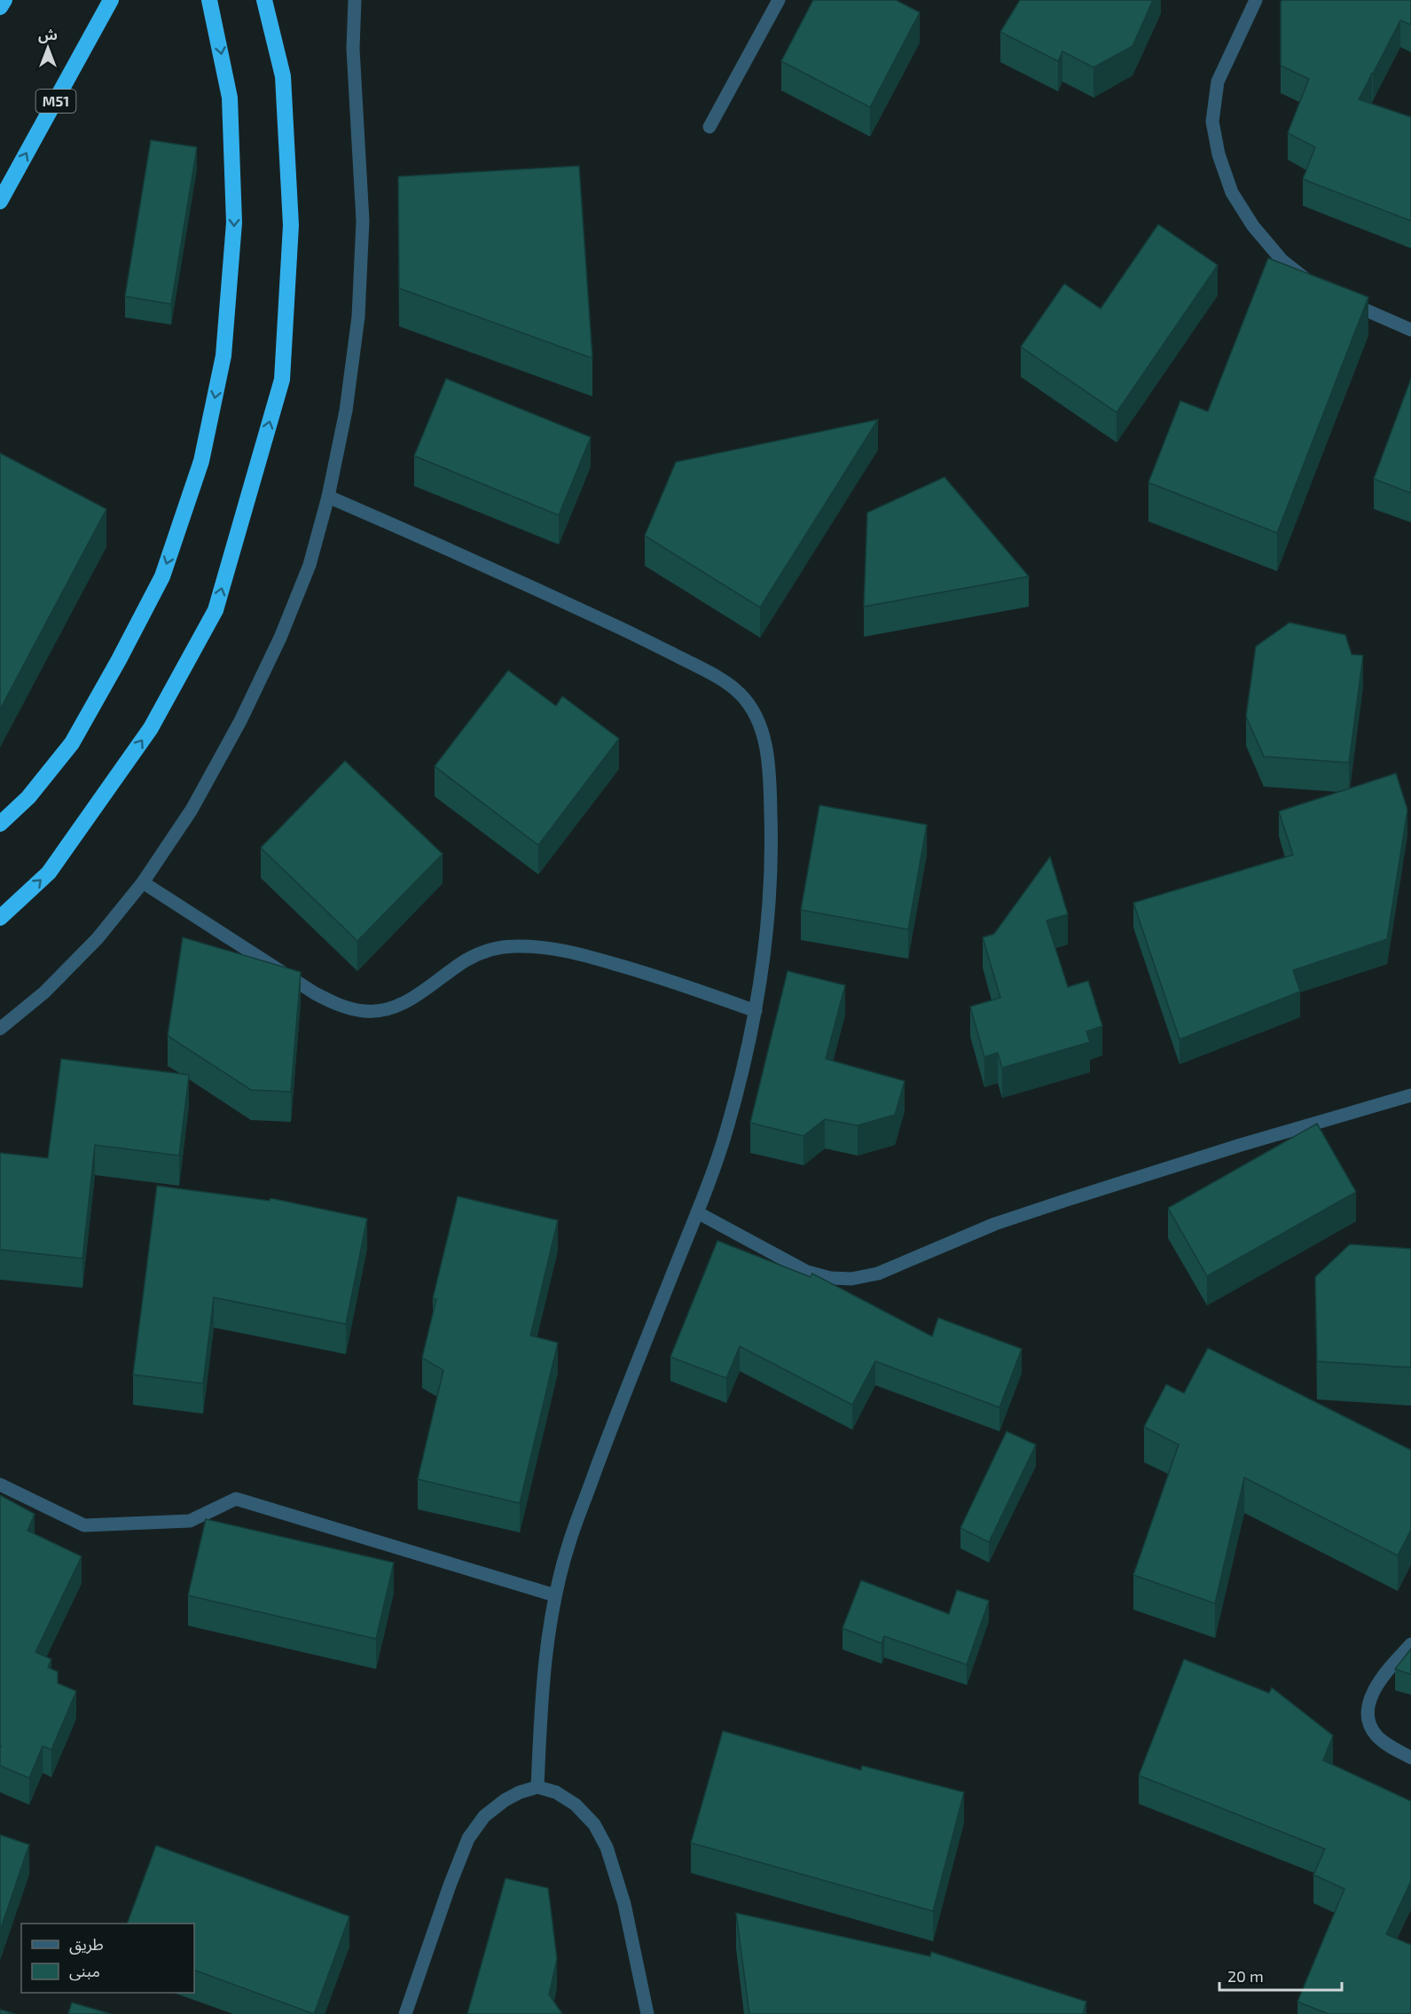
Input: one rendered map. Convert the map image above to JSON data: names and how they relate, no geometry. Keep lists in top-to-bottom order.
{
  "streets": {
    "highway": ["M51"]
  },
  "legend": ["طريق", "مبنى"],
  "scale_bar": "20 m",
  "north": "top"
}
